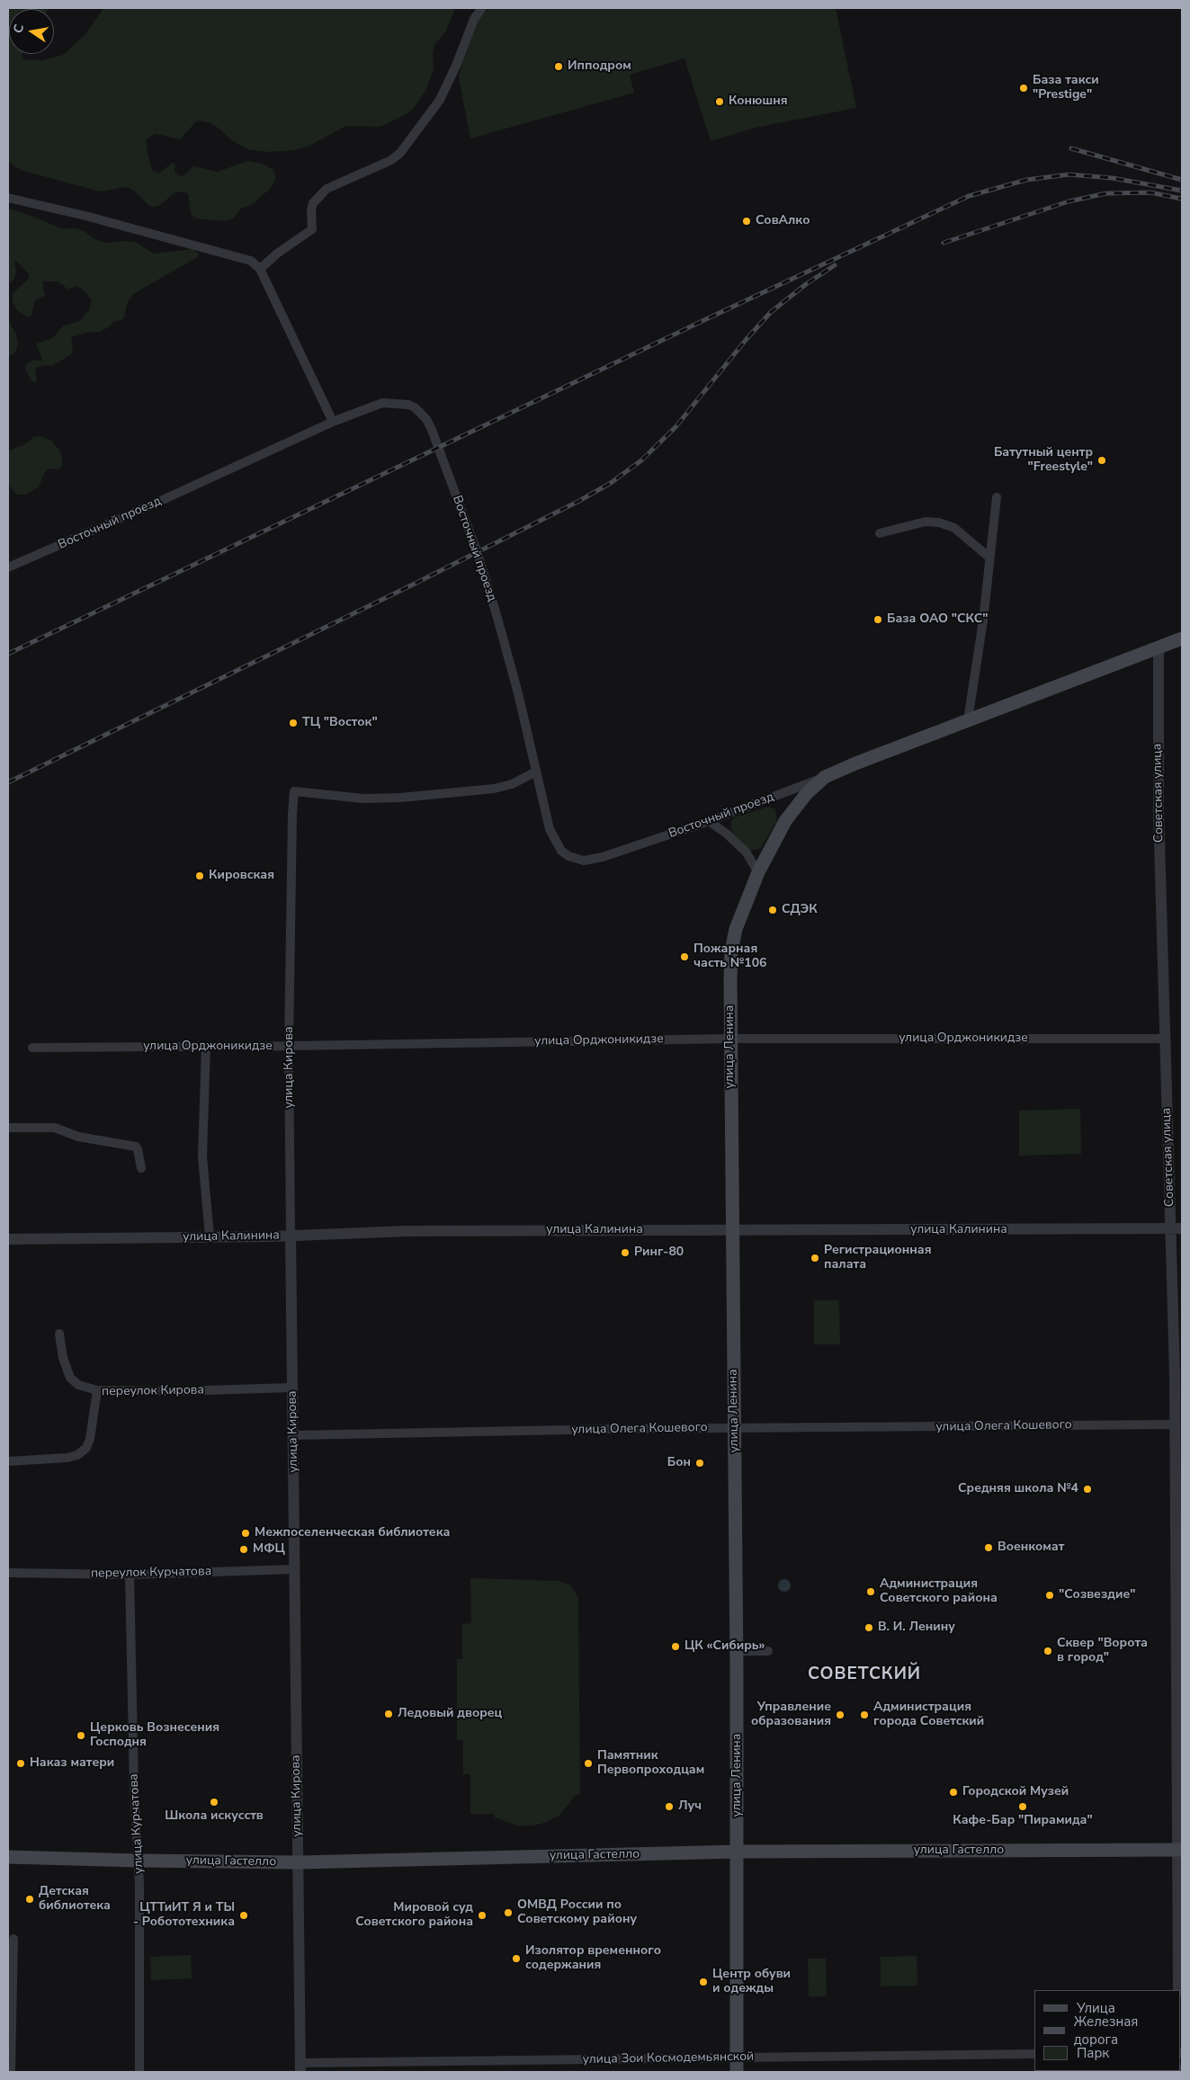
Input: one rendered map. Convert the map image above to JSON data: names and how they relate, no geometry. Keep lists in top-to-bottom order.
{
  "streets": {
    "main road": ["улица Ленина", "улица Гастелло"],
    "street": [
      "Восточный проезд",
      "Советская улица",
      "улица Орджоникидзе",
      "улица Кирова",
      "улица Калинина",
      "переулок Кирова",
      "улица Олега Кошевого",
      "переулок Курчатова",
      "улица Курчатова",
      "улица Зои Космодемьянской"
    ]
  },
  "crossings": [
    ["Восточный проезд", "улица Ленина"],
    ["Восточный проезд", "улица Кирова"],
    ["Советская улица", "улица Орджоникидзе"],
    ["Советская улица", "улица Ленина"],
    ["Советская улица", "улица Калинина"],
    ["Советская улица", "улица Олега Кошевого"],
    ["Советская улица", "улица Гастелло"],
    ["улица Орджоникидзе", "улица Ленина"],
    ["улица Орджоникидзе", "улица Кирова"],
    ["улица Ленина", "улица Калинина"],
    ["улица Ленина", "улица Олега Кошевого"],
    ["улица Ленина", "улица Гастелло"],
    ["улица Ленина", "улица Зои Космодемьянской"],
    ["улица Кирова", "улица Калинина"],
    ["улица Кирова", "переулок Кирова"],
    ["улица Кирова", "улица Олега Кошевого"],
    ["улица Кирова", "переулок Курчатова"],
    ["улица Кирова", "улица Гастелло"],
    ["улица Кирова", "улица Зои Космодемьянской"],
    ["переулок Курчатова", "улица Курчатова"],
    ["улица Курчатова", "улица Гастелло"]
  ],
  "districts": ["СОВЕТСКИЙ"],
  "places": [
    "Ипподром",
    "База такси \"Prestige\"",
    "Конюшня",
    "СовАлко",
    "Батутный центр \"Freestyle\"",
    "База ОАО \"СКС\"",
    "ТЦ \"Восток\"",
    "Кировская",
    "СДЭК",
    "Пожарная часть №106",
    "Ринг-80",
    "Регистрационная палата",
    "Бон",
    "Средняя школа №4",
    "Межпоселенческая библиотека",
    "Военкомат",
    "МФЦ",
    "Администрация Советского района",
    "\"Созвездие\"",
    "В. И. Ленину",
    "ЦК «Сибирь»",
    "Сквер \"Ворота в город\"",
    "Ледовый дворец",
    "Управление образования",
    "Администрация города Советский",
    "Церковь Вознесения Господня",
    "Наказ матери",
    "Памятник Первопроходцам",
    "Городской Музей",
    "Школа искусств",
    "Луч",
    "Кафе-Бар \"Пирамида\"",
    "Детская библиотека",
    "ОМВД России по Советскому району",
    "ЦТТиИТ Я и ТЫ - Робототехника",
    "Мировой суд Советского района",
    "Изолятор временного содержания",
    "Центр обуви и одежды"
  ],
  "legend": ["Улица", "Железная дорога", "Парк"],
  "north": "left"
}
